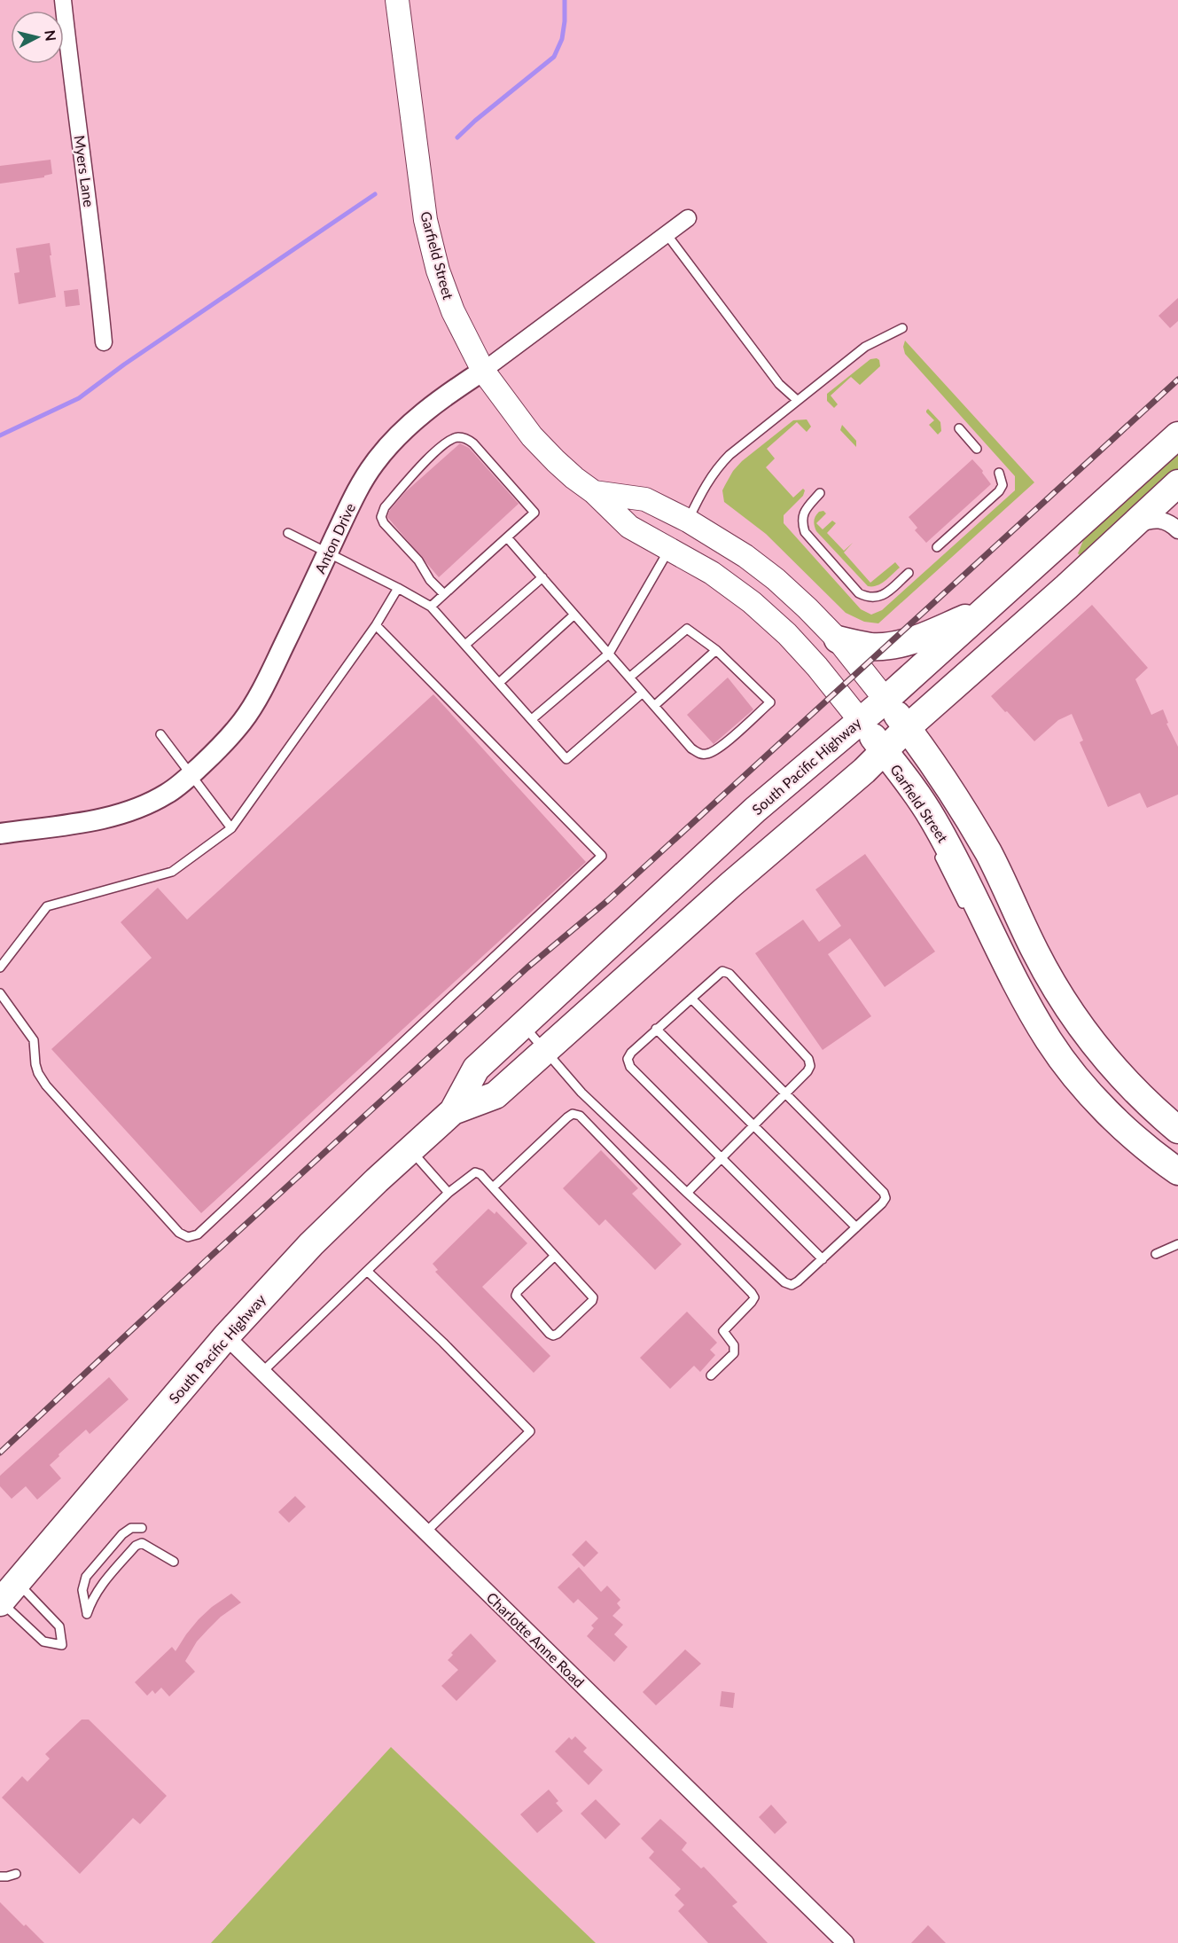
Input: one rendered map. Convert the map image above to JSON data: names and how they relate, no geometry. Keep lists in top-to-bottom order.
{
  "streets": {
    "main road": ["Garfield Street", "South Pacific Highway"],
    "street": ["Myers Lane", "Anton Drive", "Charlotte Anne Road"]
  },
  "crossings": [
    ["Garfield Street", "Anton Drive"],
    ["Garfield Street", "South Pacific Highway"],
    ["South Pacific Highway", "Charlotte Anne Road"]
  ],
  "north": "right"
}
